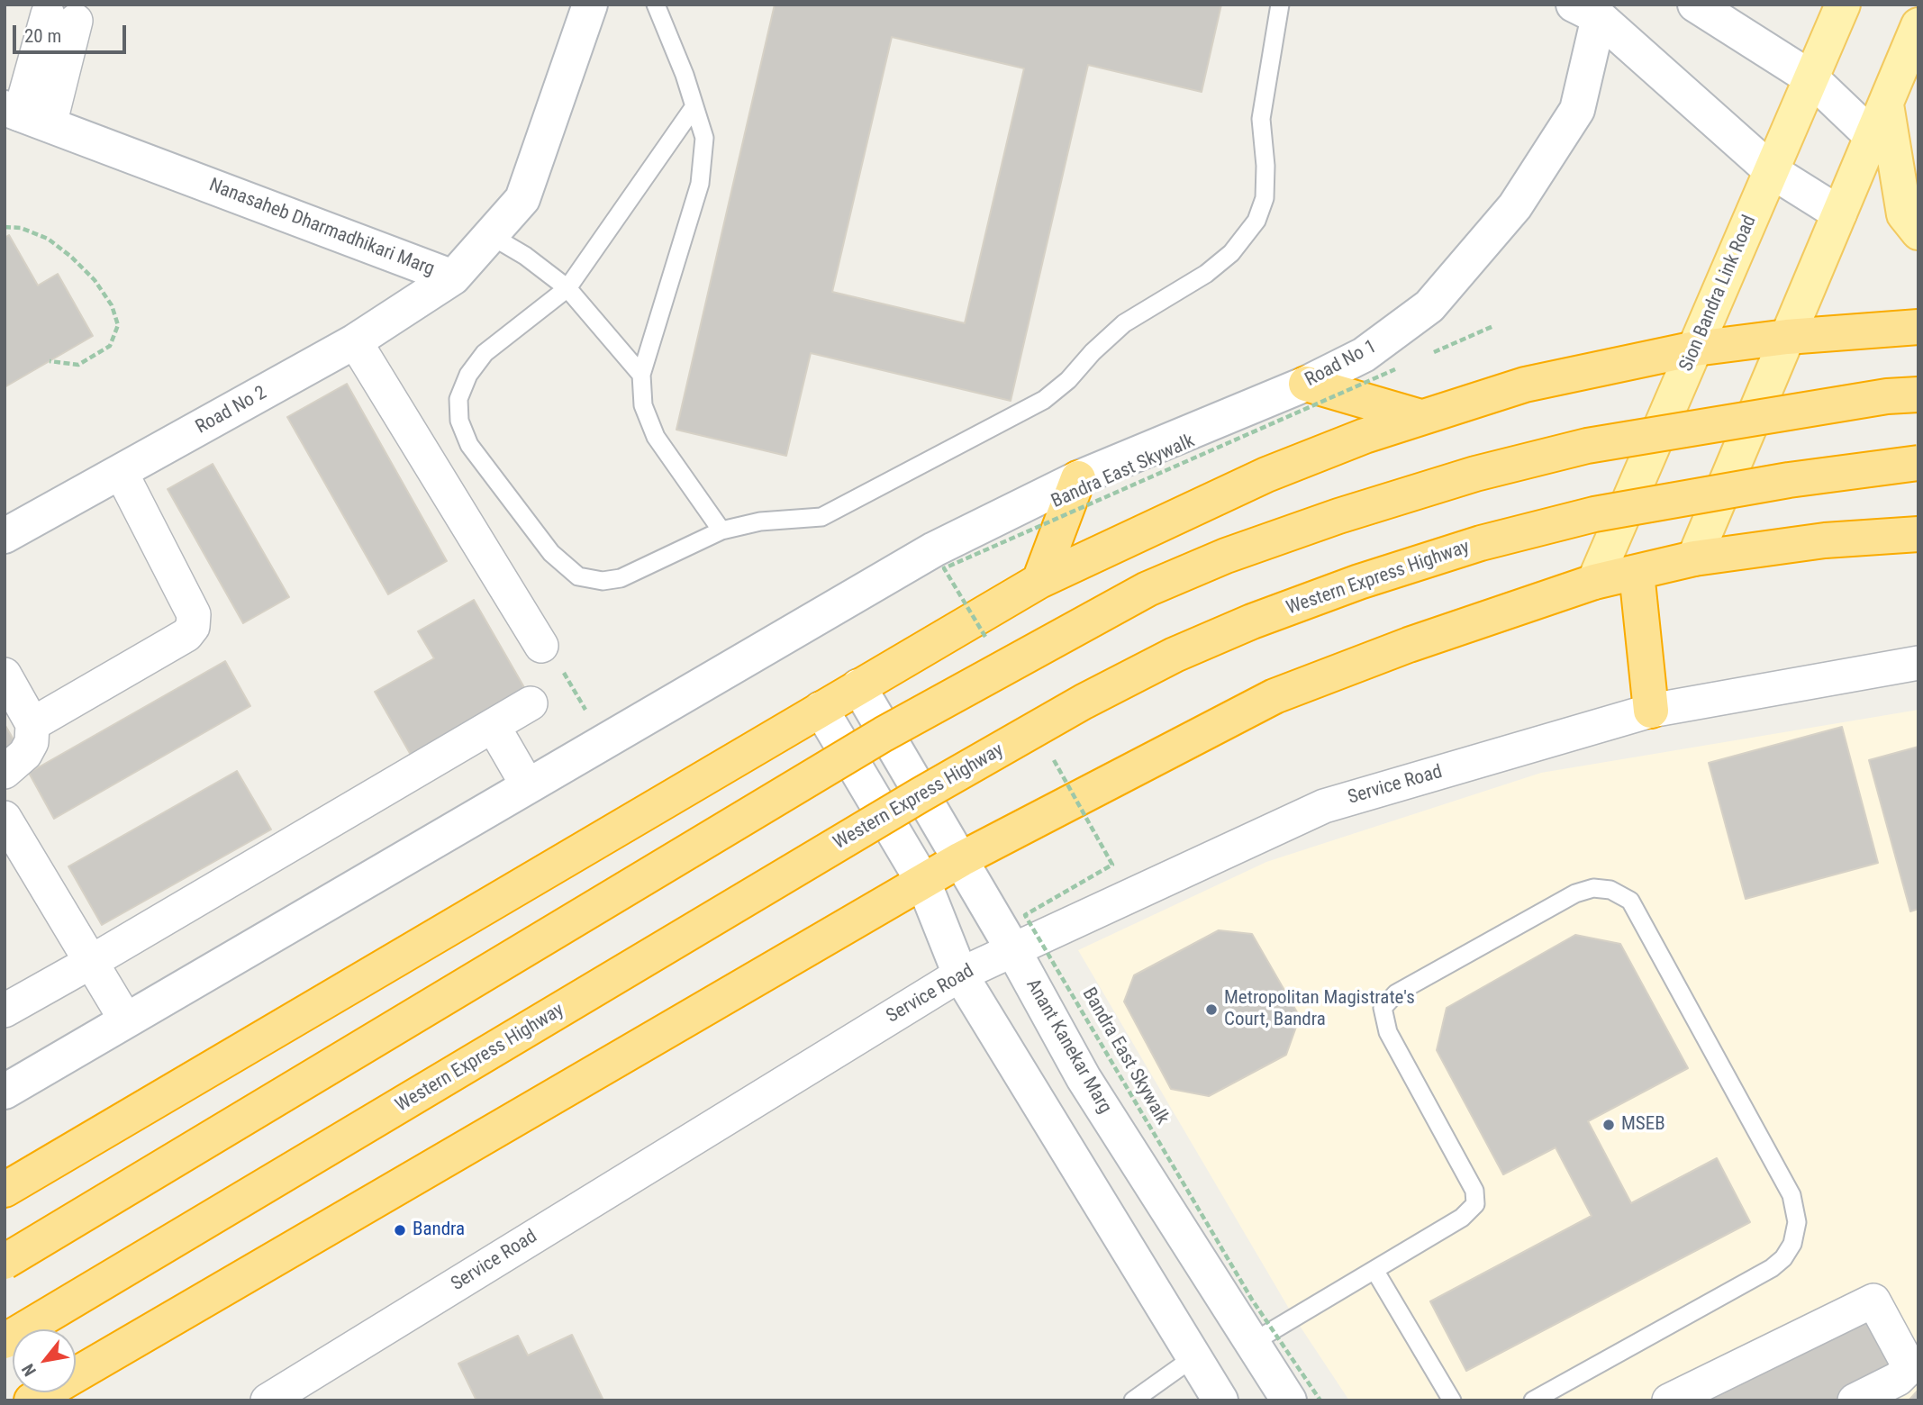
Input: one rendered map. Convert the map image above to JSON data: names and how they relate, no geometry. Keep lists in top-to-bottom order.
{
  "streets": {
    "highway": ["Western Express Highway"],
    "main road": ["Sion Bandra Link Road"],
    "street": [
      "Nanasaheb Dharmadhikari Marg",
      "Road No 1",
      "Road No 2",
      "Service Road",
      "Anant Kanekar Marg"
    ],
    "path": ["Bandra East Skywalk"]
  },
  "crossings": [
    ["Nanasaheb Dharmadhikari Marg", "Road No 2"],
    ["Service Road", "Anant Kanekar Marg"]
  ],
  "places": ["Metropolitan Magistrate's Court, Bandra", "MSEB", "Bandra"],
  "scale_bar": "20 m",
  "north": "bottom left"
}
